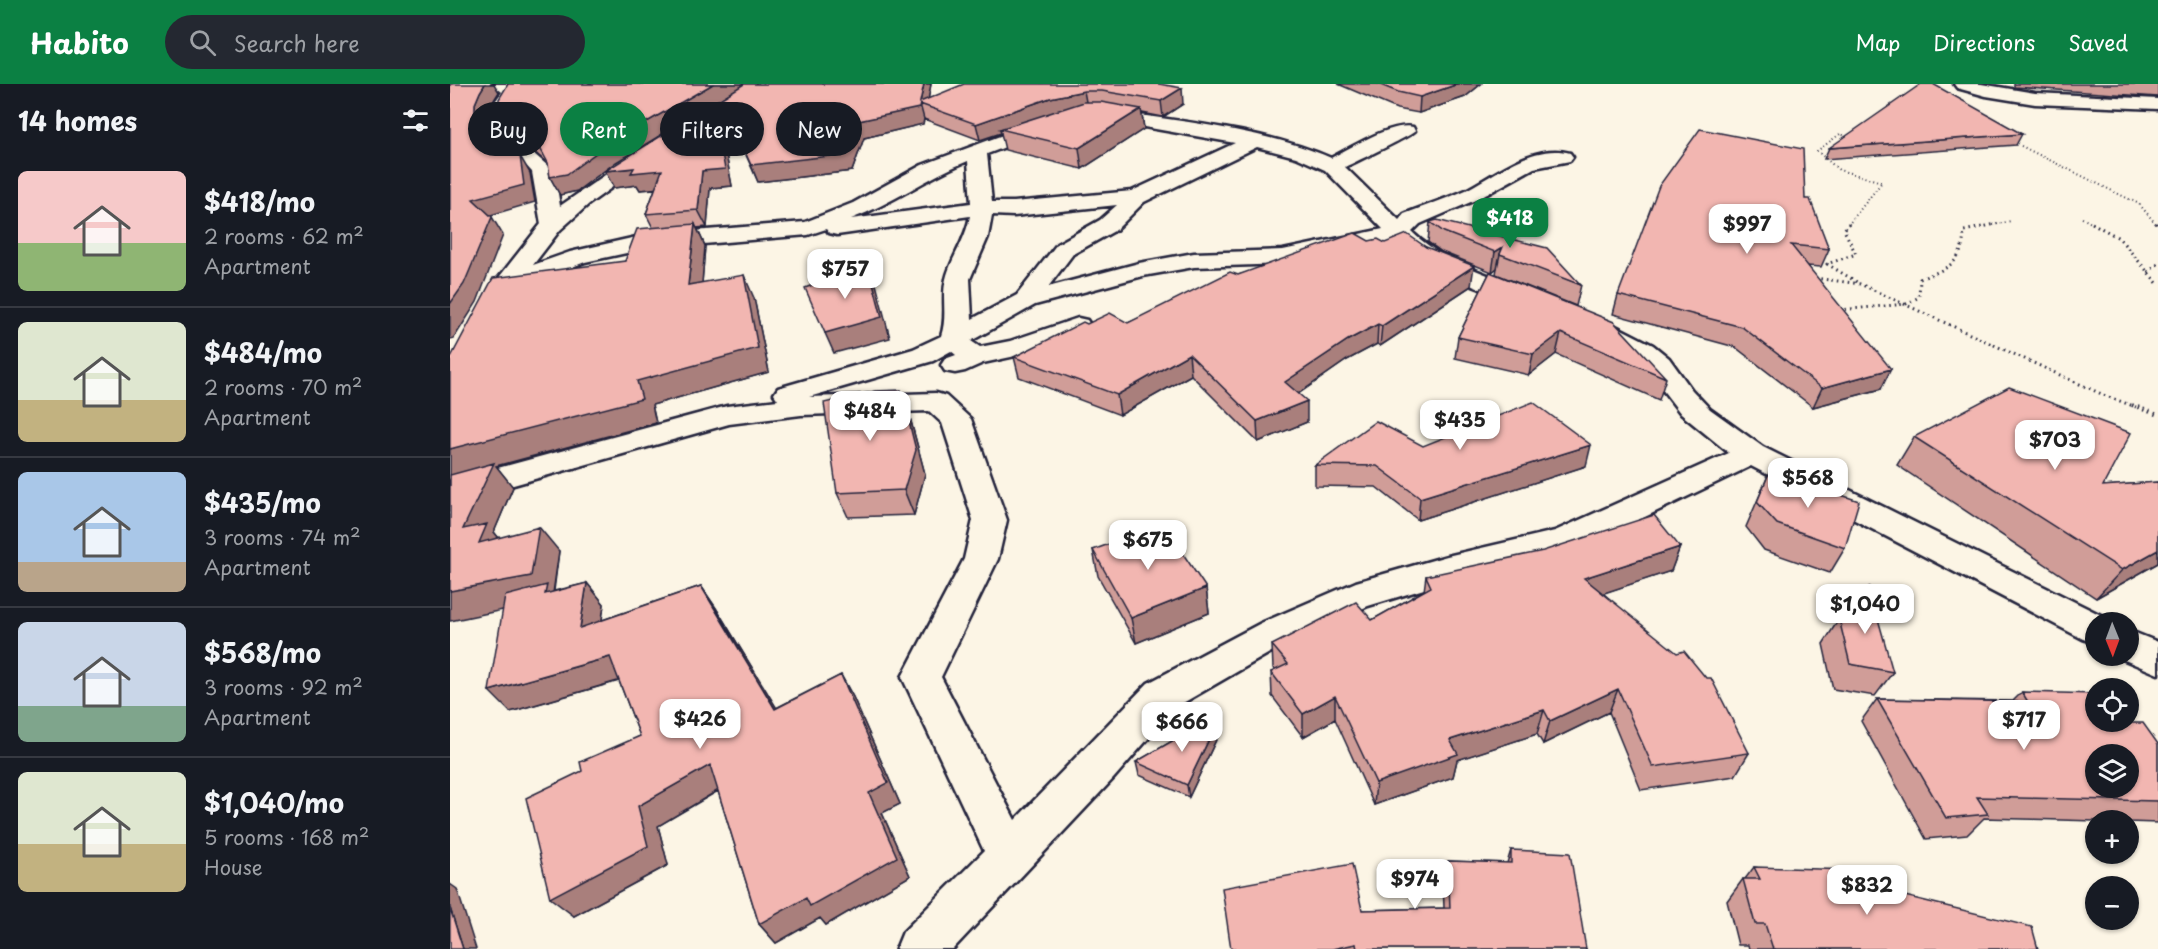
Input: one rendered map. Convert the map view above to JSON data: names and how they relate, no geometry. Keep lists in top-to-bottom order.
{
  "north": "bottom",
  "page": {
    "header": "Habito",
    "search": "Search here",
    "nav": ["Map", "Directions", "Saved"],
    "heading": "14 homes",
    "chip": [
      "Buy",
      "Rent",
      "Filters",
      "New"
    ],
    "list": [
      {
        "name": "$418/mo",
        "note": "2 rooms · 62 m² · Apartment"
      },
      {
        "name": "$484/mo",
        "note": "2 rooms · 70 m² · Apartment"
      },
      {
        "name": "$435/mo",
        "note": "3 rooms · 74 m² · Apartment"
      },
      {
        "name": "$568/mo",
        "note": "3 rooms · 92 m² · Apartment"
      },
      {
        "name": "$1,040/mo",
        "note": "5 rooms · 168 m² · House"
      }
    ],
    "price": [
      "$418",
      "$997",
      "$757",
      "$484",
      "$435",
      "$703",
      "$568",
      "$675",
      "$1,040",
      "$426",
      "$717",
      "$666",
      "$974",
      "$832"
    ],
    "map_buttons": ["+", "−"]
  }
}
